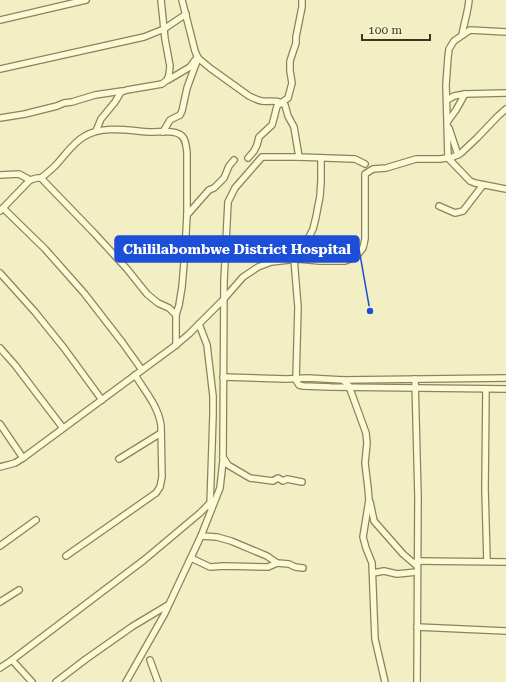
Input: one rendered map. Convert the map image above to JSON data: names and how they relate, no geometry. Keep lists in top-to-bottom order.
{
  "places": ["Chililabombwe District Hospital"],
  "scale_bar": "100 m"
}
